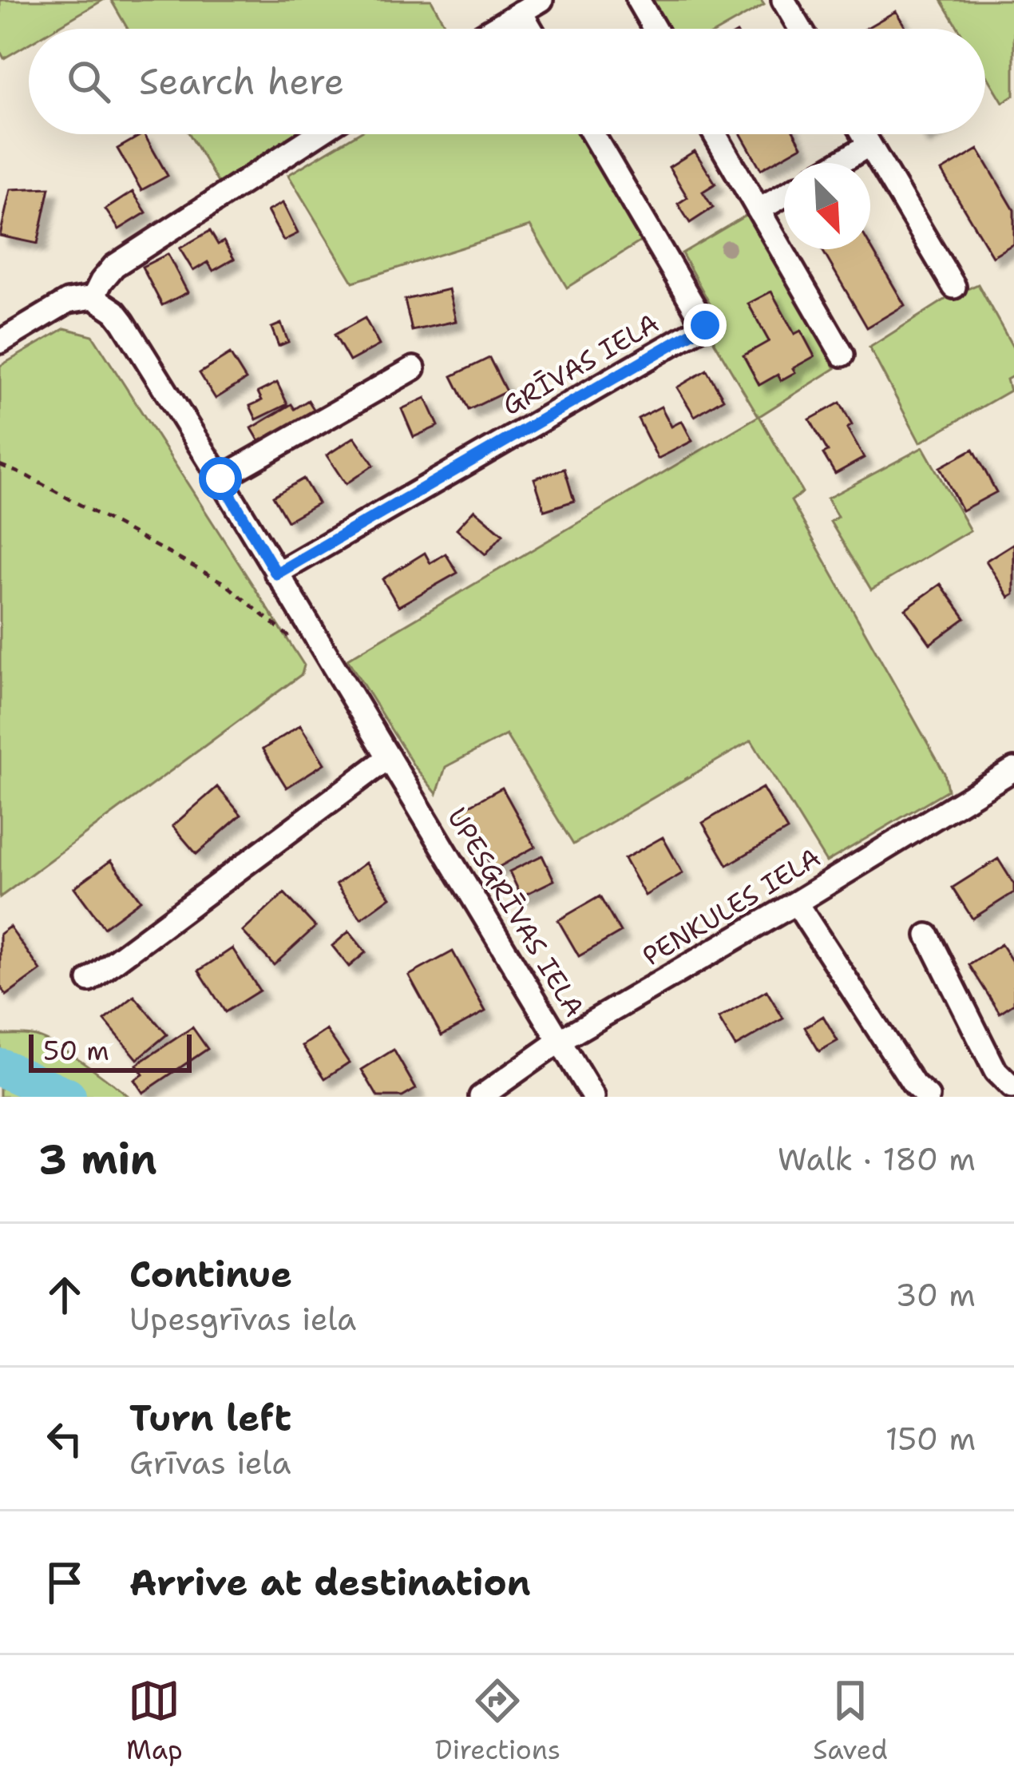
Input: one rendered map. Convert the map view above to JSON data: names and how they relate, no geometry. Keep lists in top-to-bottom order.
{
  "streets": {
    "street": ["GRĪVAS IELA", "PENKULES IELA", "UPESGRĪVAS IELA"]
  },
  "crossings": [
    ["GRĪVAS IELA", "UPESGRĪVAS IELA"],
    ["PENKULES IELA", "UPESGRĪVAS IELA"]
  ],
  "scale_bar": "50 m",
  "north": "bottom right",
  "page": {
    "search": "Search here",
    "scale": "50 m",
    "heading": ["3 min", "Walk · 180 m"],
    "list": [
      ["Continue", "Upesgrīvas iela", "30 m"],
      ["Turn left", "Grīvas iela", "150 m"],
      "Arrive at destination"
    ],
    "nav": ["Map", "Directions", "Saved"]
  }
}
